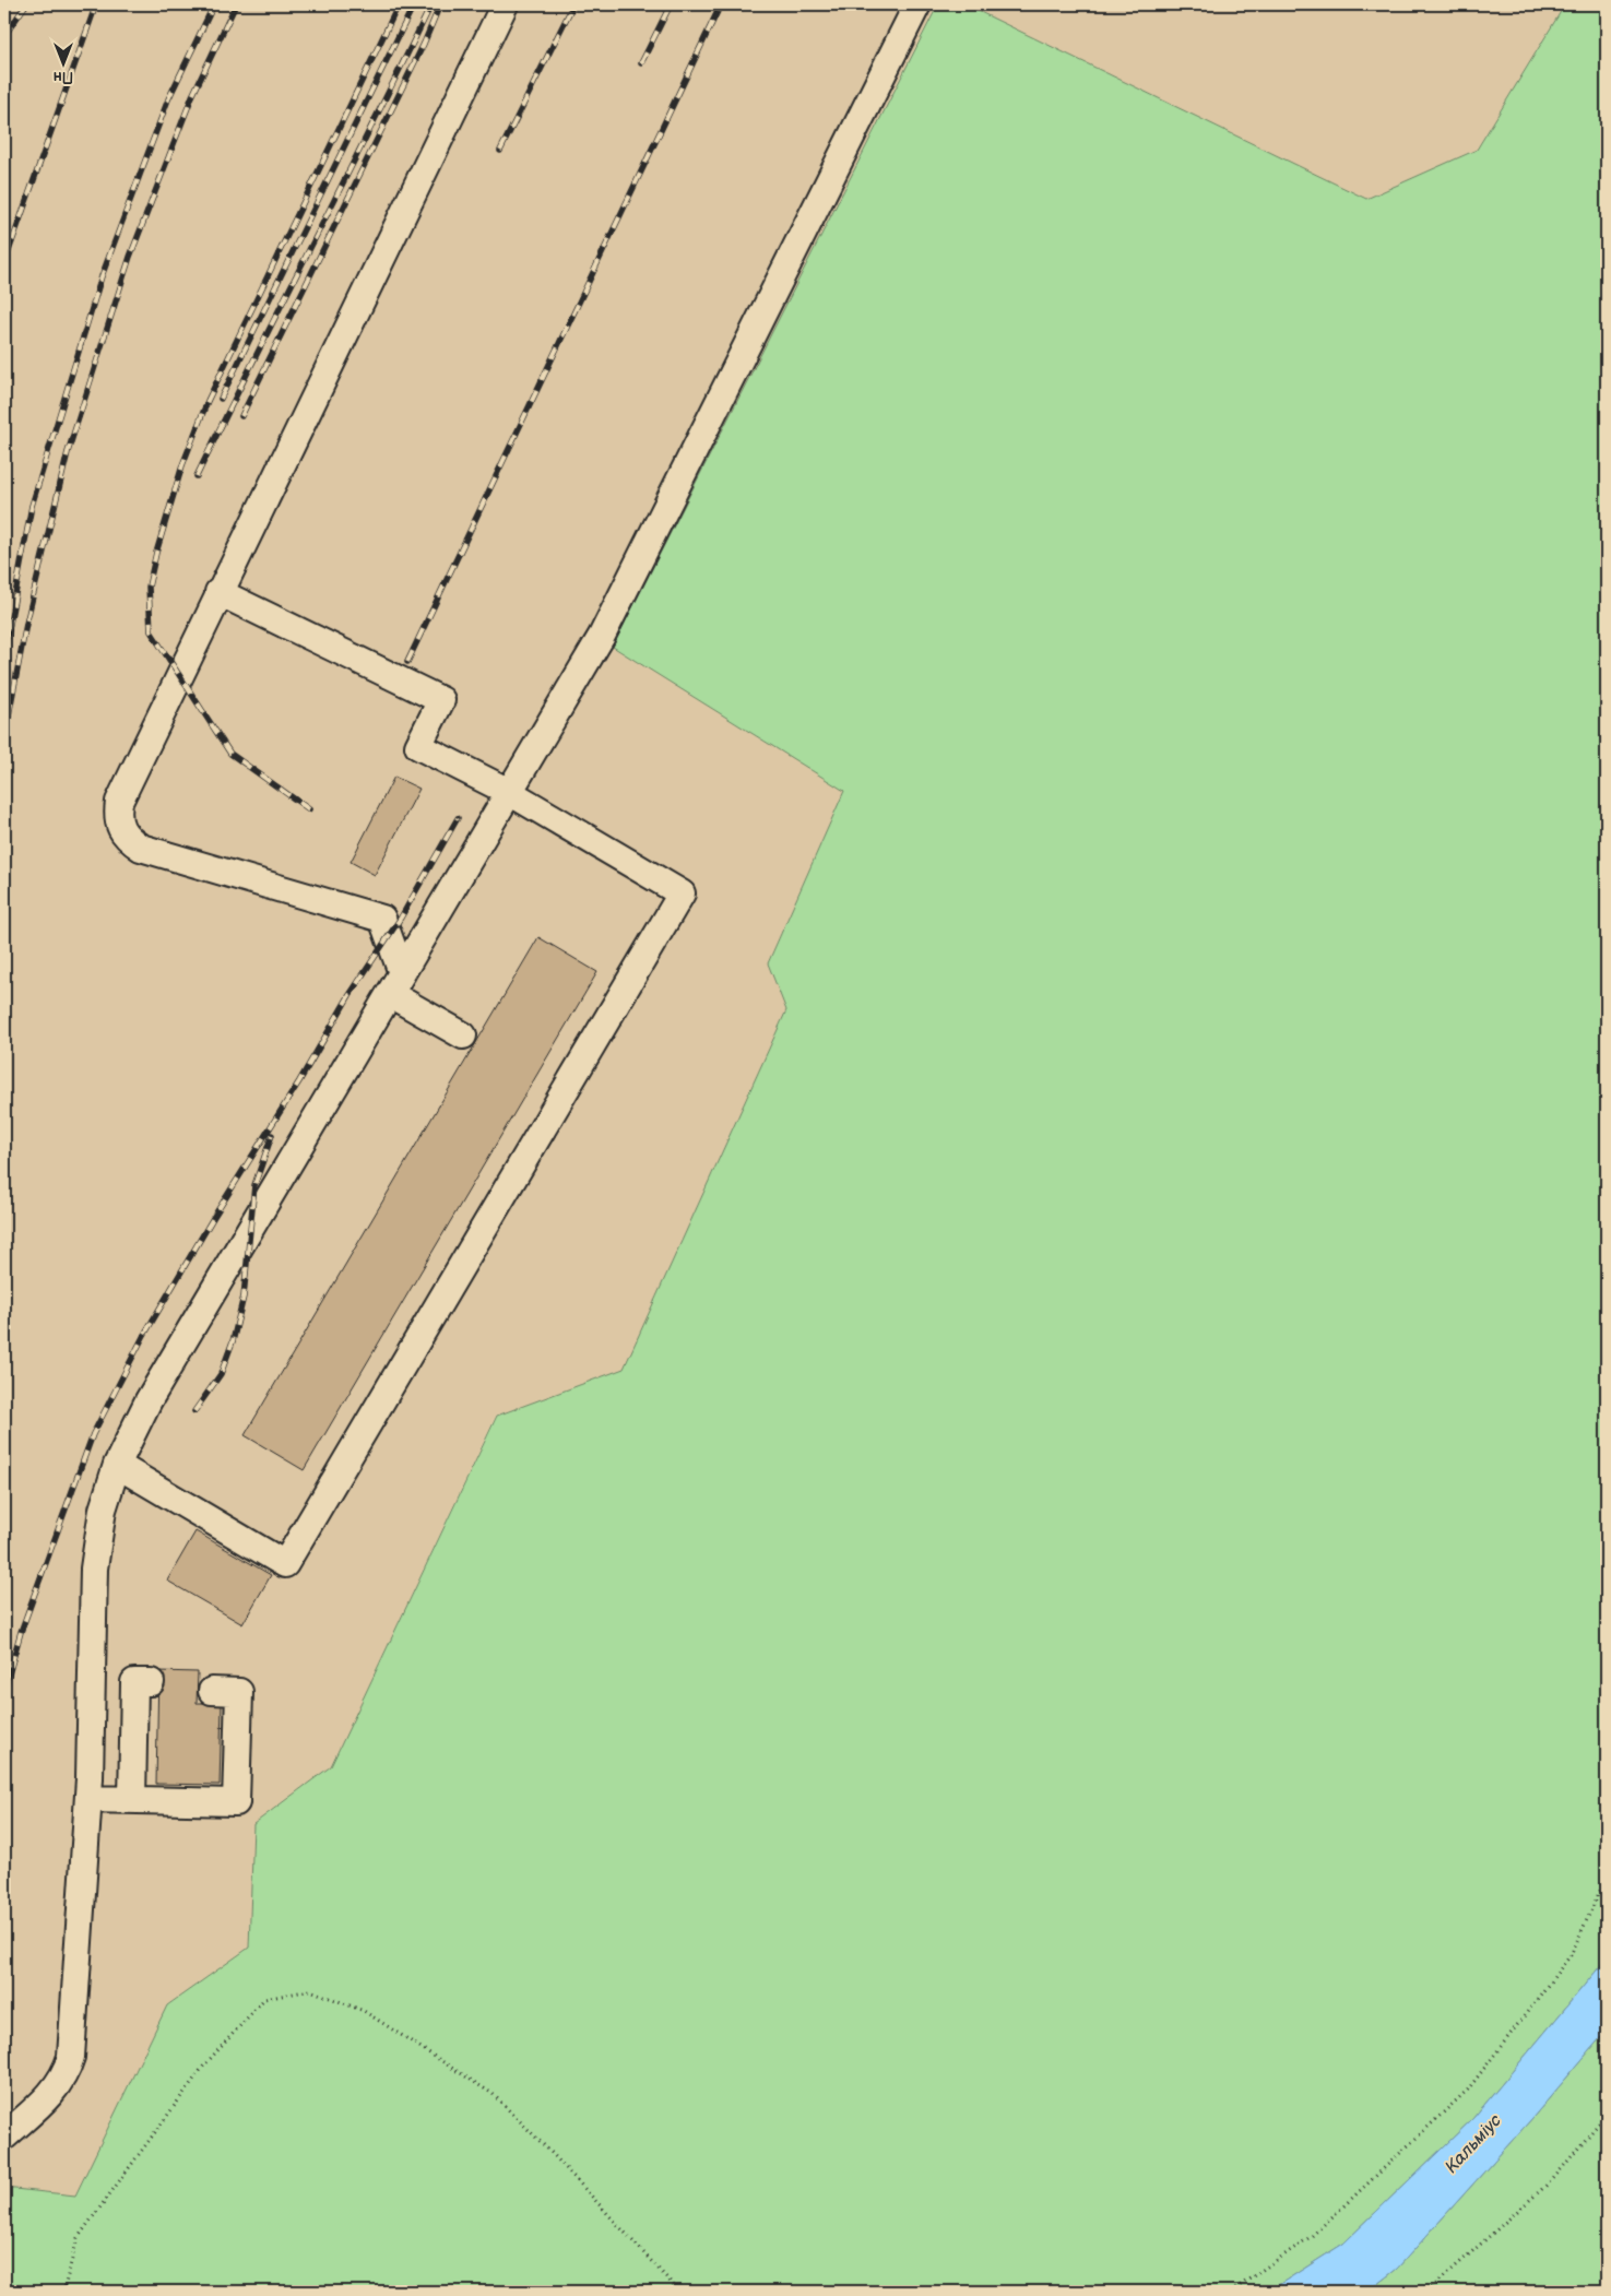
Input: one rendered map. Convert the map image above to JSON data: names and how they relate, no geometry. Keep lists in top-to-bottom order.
{
  "water": ["Кальміус"],
  "north": "bottom"
}
